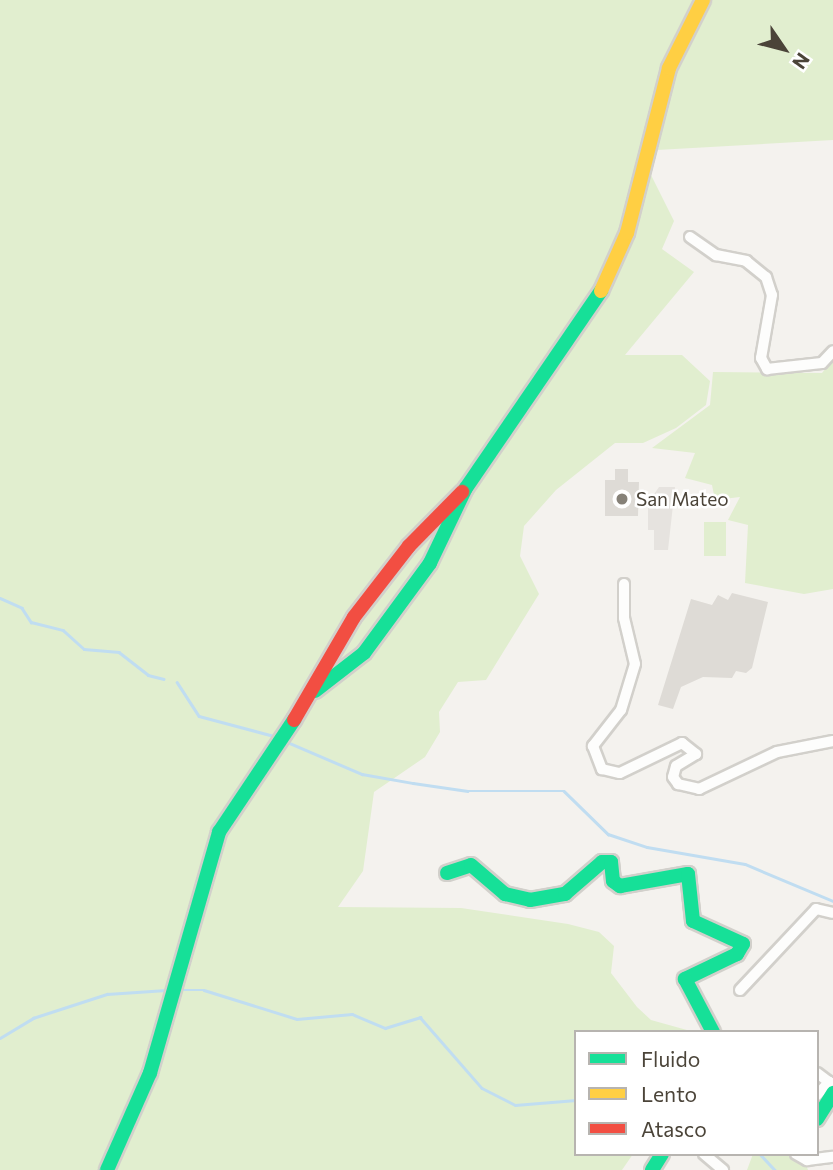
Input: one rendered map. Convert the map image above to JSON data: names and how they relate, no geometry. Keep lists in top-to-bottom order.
{
  "places": ["San Mateo"],
  "legend": ["Fluido", "Lento", "Atasco"],
  "north": "bottom right"
}
